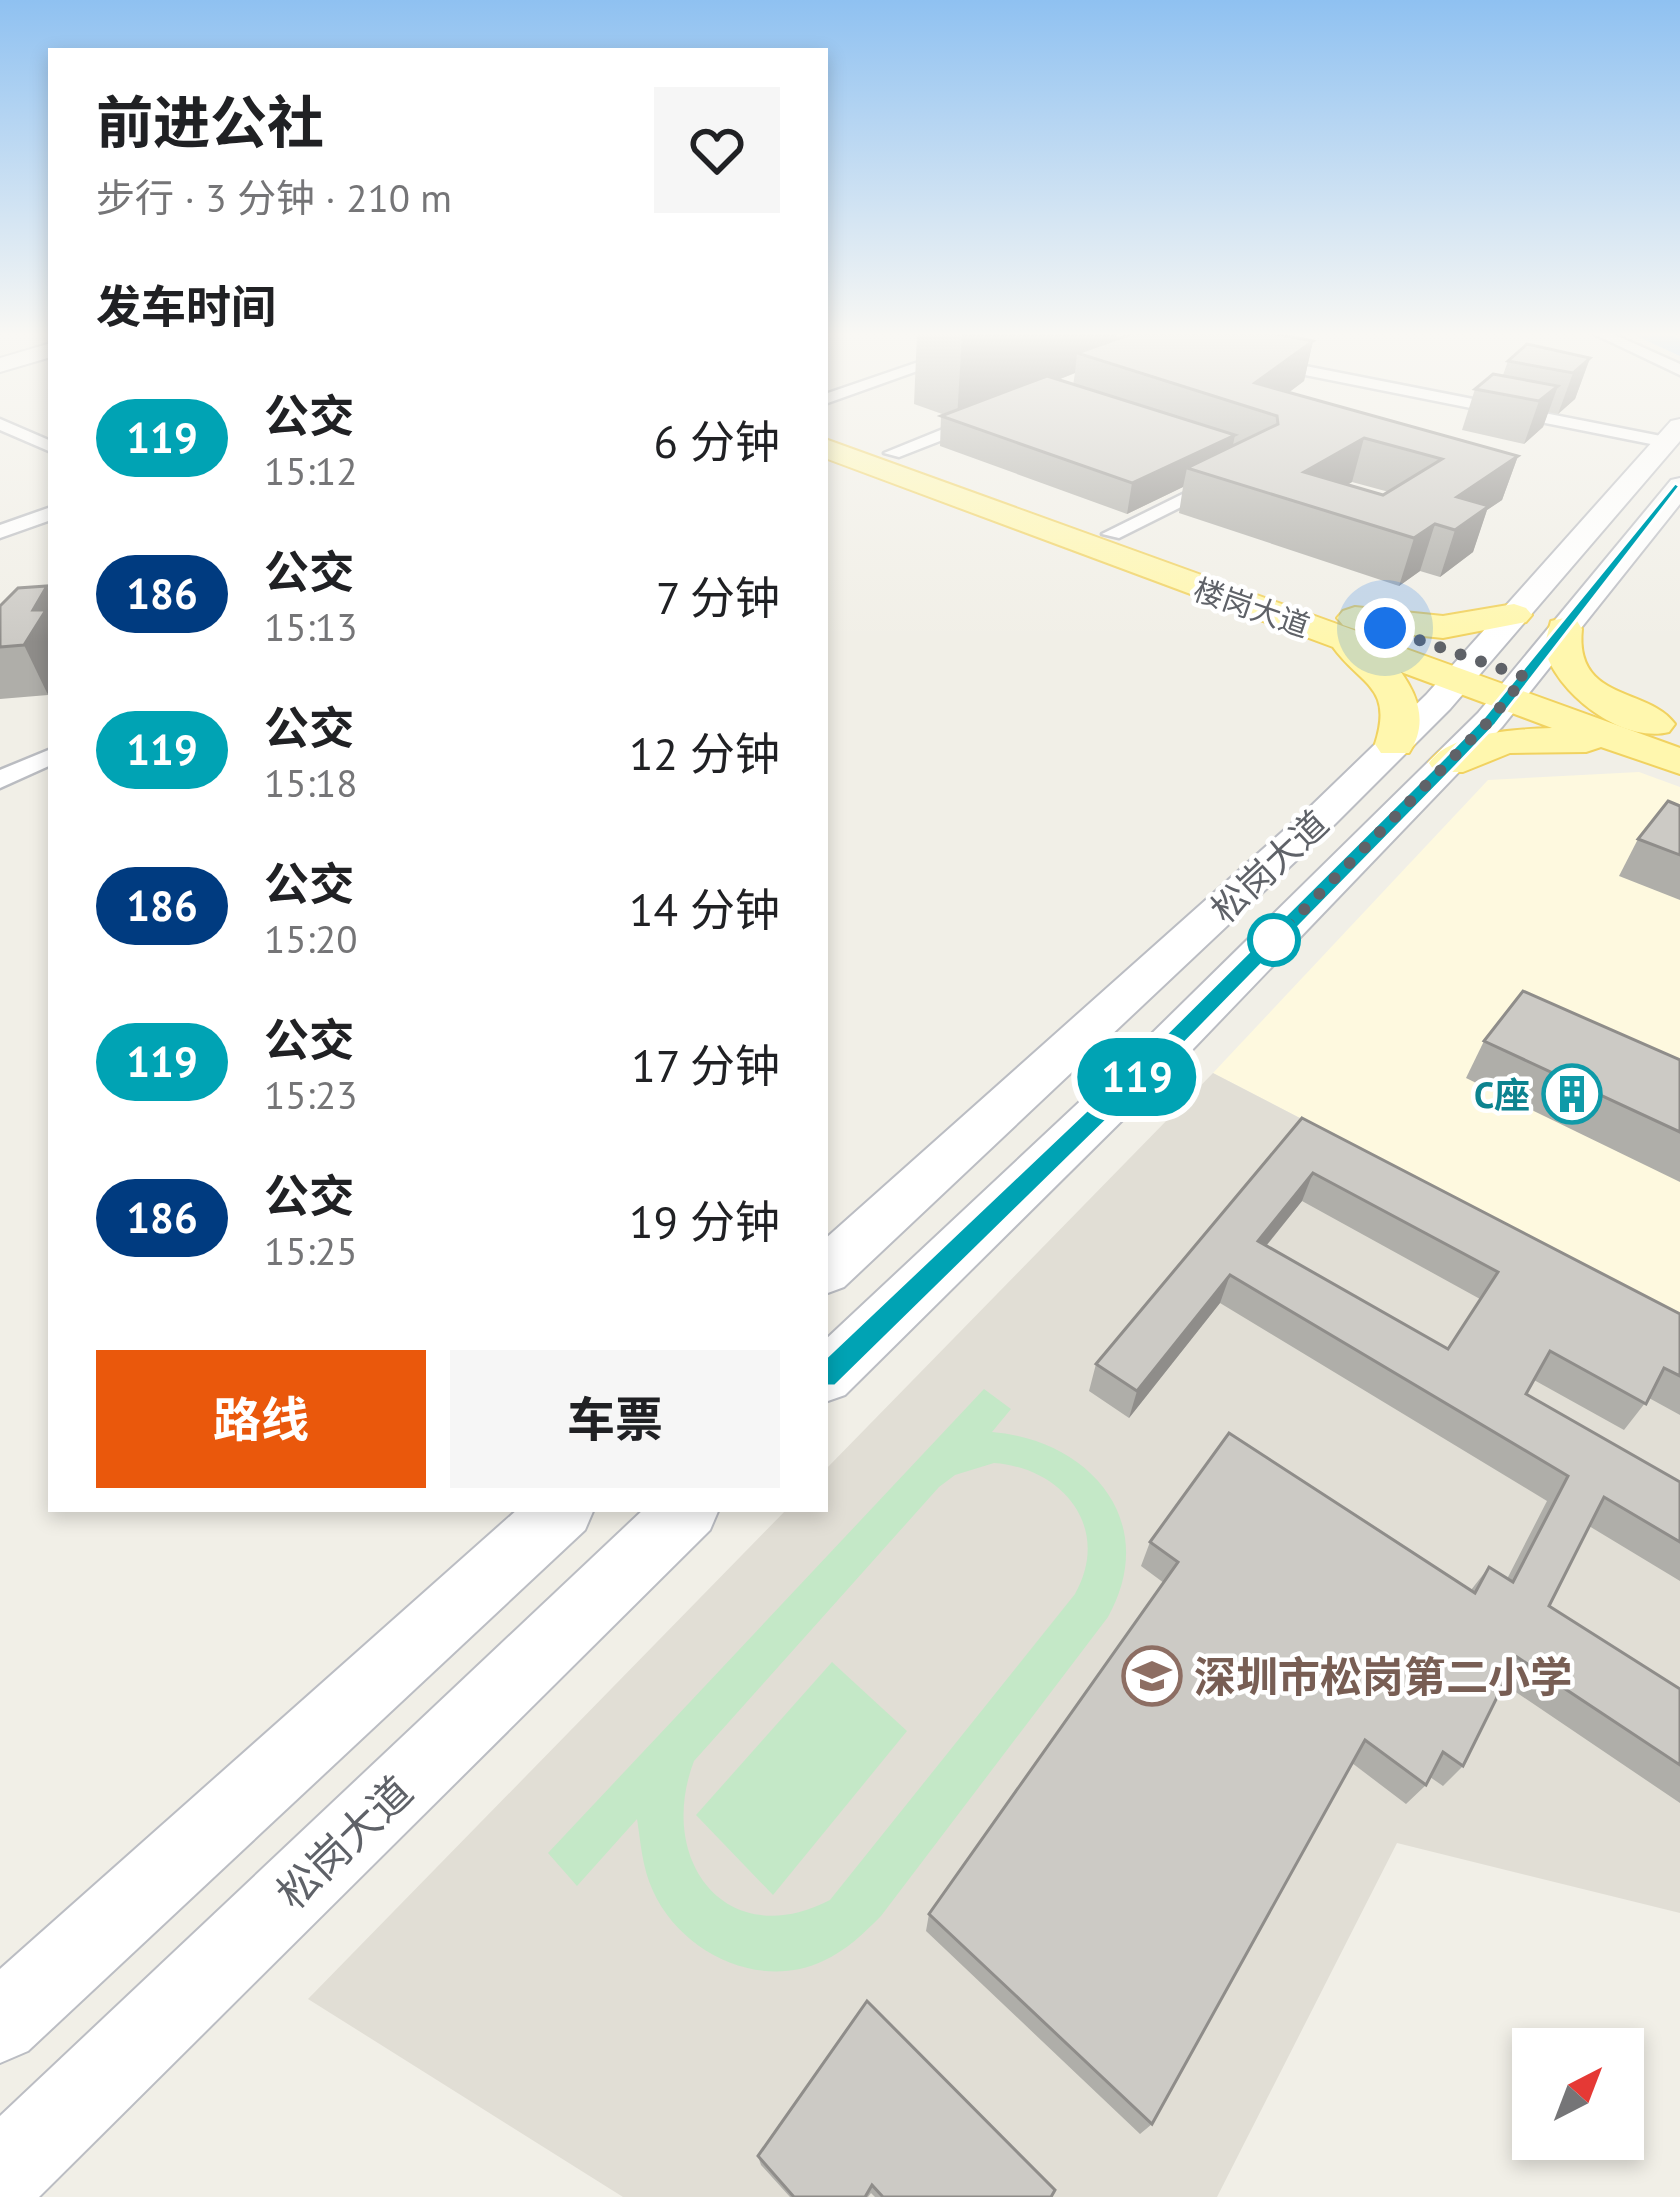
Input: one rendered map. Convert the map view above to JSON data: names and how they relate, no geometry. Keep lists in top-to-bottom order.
{
  "streets": {
    "main road": ["楼岗大道", "松岗大道"]
  },
  "crossings": [
    ["楼岗大道", "松岗大道"]
  ],
  "places": {
    "building": ["C座"],
    "school or university": ["深圳市松岗第二小学"]
  },
  "lines": ["bus line 119"],
  "north": "top right",
  "page": {
    "on_map": "119",
    "heading": [
      ["前进公社", "步行 · 3 分钟 · 210 m"],
      "发车时间"
    ],
    "list": [
      {
        "mark": "119",
        "name": "公交",
        "note": "15:12",
        "value": "6 分钟"
      },
      {
        "mark": "186",
        "name": "公交",
        "note": "15:13",
        "value": "7 分钟"
      },
      {
        "mark": "119",
        "name": "公交",
        "note": "15:18",
        "value": "12 分钟"
      },
      {
        "mark": "186",
        "name": "公交",
        "note": "15:20",
        "value": "14 分钟"
      },
      {
        "mark": "119",
        "name": "公交",
        "note": "15:23",
        "value": "17 分钟"
      },
      {
        "mark": "186",
        "name": "公交",
        "note": "15:25",
        "value": "19 分钟"
      }
    ],
    "buttons": ["路线", "车票"]
  }
}
